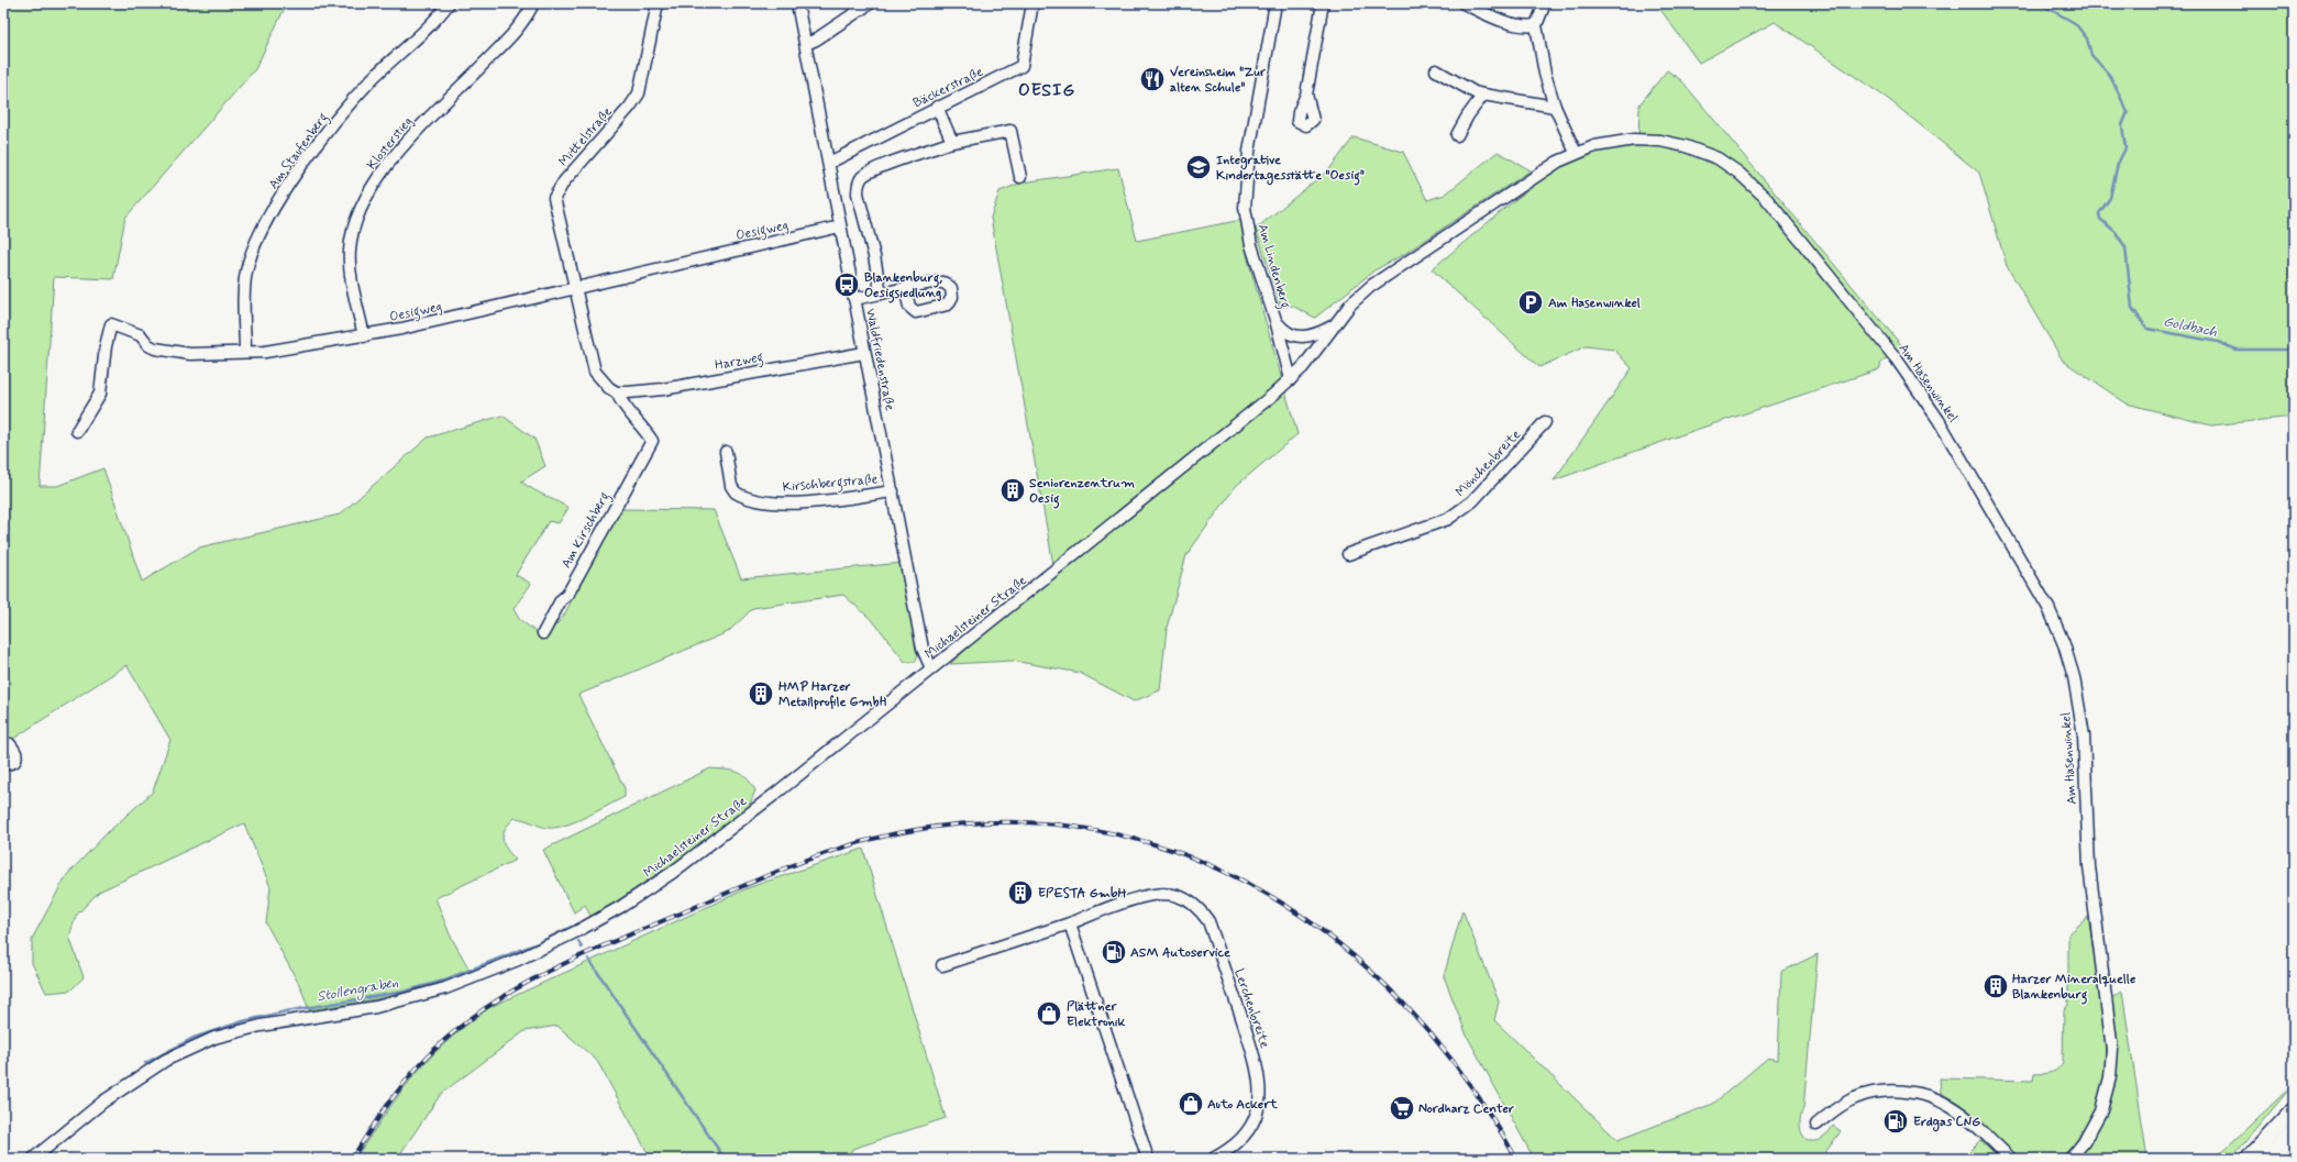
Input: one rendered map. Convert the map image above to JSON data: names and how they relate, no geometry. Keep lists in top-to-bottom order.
{
  "streets": {
    "street": [
      "Bäckerstraße",
      "Mittelstraße",
      "Klosterstieg",
      "Am Staufenberg",
      "Oesigweg",
      "Am Lindenberg",
      "Waldfriedenstraße",
      "Harzweg",
      "Am Hasenwinkel",
      "Mönchenbreite",
      "Kirschbergstraße",
      "Am Kirschberg",
      "Michaelsteiner Straße",
      "Lerchenbreite"
    ]
  },
  "crossings": [
    ["Bäckerstraße", "Waldfriedenstraße"],
    ["Mittelstraße", "Oesigweg"],
    ["Klosterstieg", "Oesigweg"],
    ["Am Staufenberg", "Oesigweg"],
    ["Oesigweg", "Waldfriedenstraße"],
    ["Am Lindenberg", "Am Hasenwinkel"],
    ["Am Lindenberg", "Michaelsteiner Straße"],
    ["Waldfriedenstraße", "Harzweg"],
    ["Waldfriedenstraße", "Kirschbergstraße"],
    ["Waldfriedenstraße", "Michaelsteiner Straße"],
    ["Harzweg", "Am Kirschberg"],
    ["Am Hasenwinkel", "Michaelsteiner Straße"]
  ],
  "districts": ["OESIG"],
  "water": ["Goldbach", "Stollengraben"],
  "places": {
    "restaurant": ["Vereinsheim \"Zur alten Schule\""],
    "school or university": ["Integrative Kindertagesstätte \"Oesig\""],
    "bus stop": ["Blankenburg, Oesigsiedlung"],
    "parking": ["Am Hasenwinkel"],
    "building": [
      "Seniorenzentrum Oesig",
      "HMP Harzer Metallprofile GmbH",
      "EPESTA GmbH",
      "Harzer Mineralquelle Blankenburg"
    ],
    "fuel station": ["ASM Autoservice", "Erdgas CNG"],
    "shop": ["Plättner Elektronik", "Auto Ackert"],
    "supermarket": ["Nordharz Center"]
  }
}
